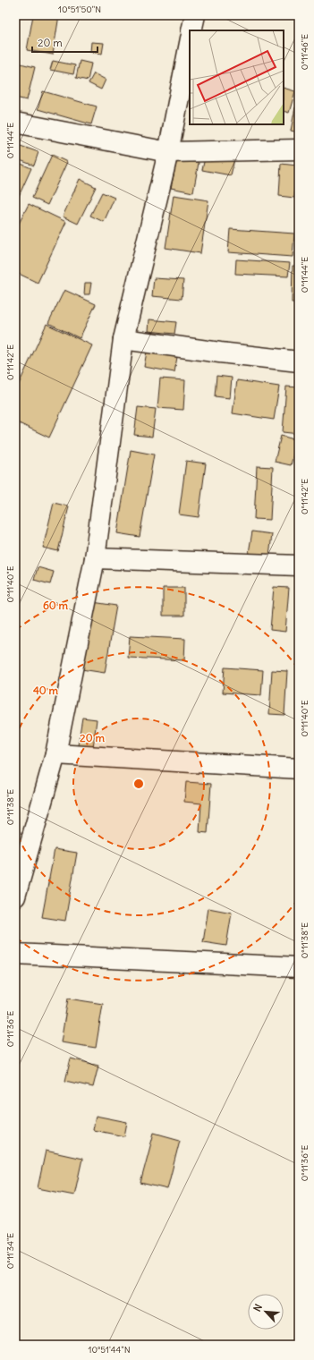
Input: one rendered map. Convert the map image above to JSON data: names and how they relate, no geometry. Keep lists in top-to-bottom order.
{
  "scale_bar": "20 m",
  "north": "top left",
  "coordinates": [
    "10°51'50\"N",
    "0°11'46\"E",
    "0°11'44\"E",
    "0°11'42\"E",
    "0°11'40\"E",
    "0°11'38\"E",
    "0°11'36\"E",
    "0°11'34\"E",
    "10°51'44\"N"
  ],
  "rings": ["60 m", "40 m", "20 m"]
}
